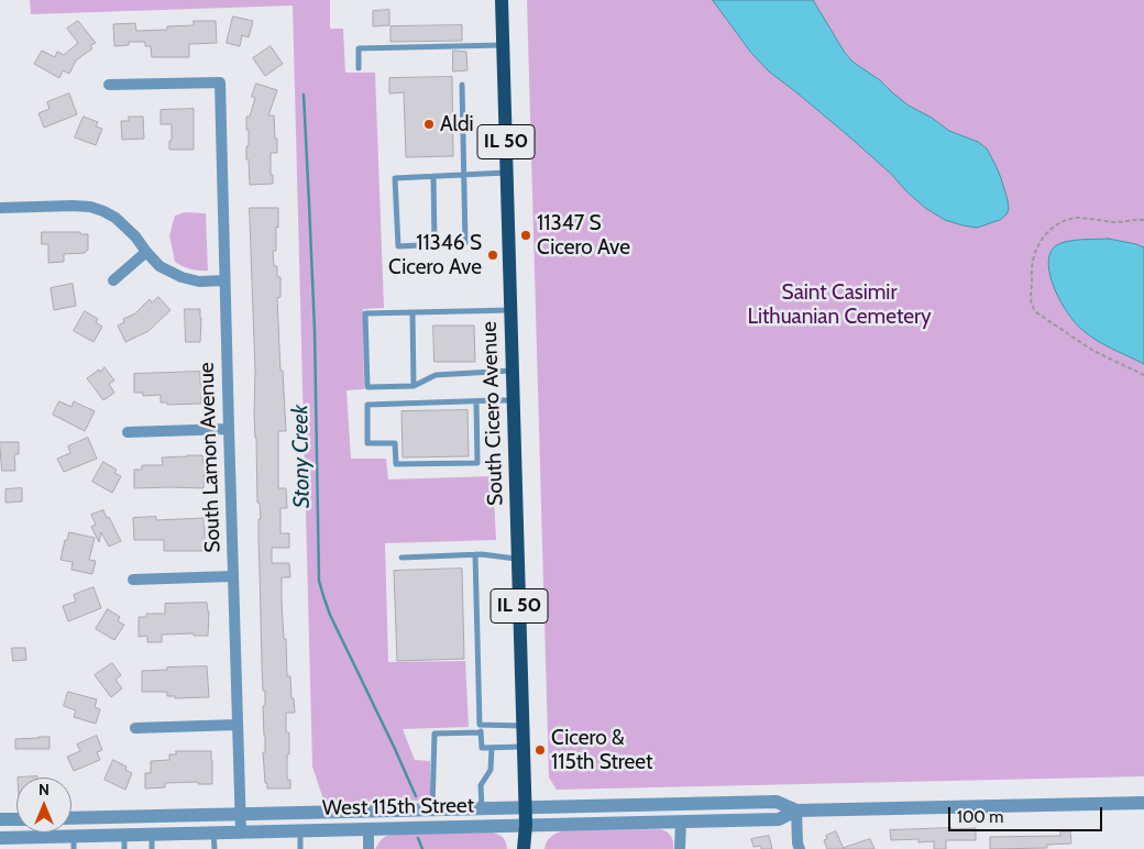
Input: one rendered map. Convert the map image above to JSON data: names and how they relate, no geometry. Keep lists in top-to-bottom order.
{
  "streets": {
    "main road": ["IL 50", "South Cicero Avenue"],
    "street": ["South Lamon Avenue", "West 115th Street"]
  },
  "crossings": [
    ["IL 50", "South Cicero Avenue"],
    ["IL 50", "West 115th Street"],
    ["South Cicero Avenue", "West 115th Street"],
    ["South Lamon Avenue", "West 115th Street"]
  ],
  "water": ["Stony Creek"],
  "parks": ["Saint Casimir Lithuanian Cemetery"],
  "places": [
    "Aldi",
    "11347 S Cicero Ave",
    "11346 S Cicero Ave",
    "Cicero & 115th Street"
  ],
  "scale_bar": "100 m",
  "north": "top"
}
